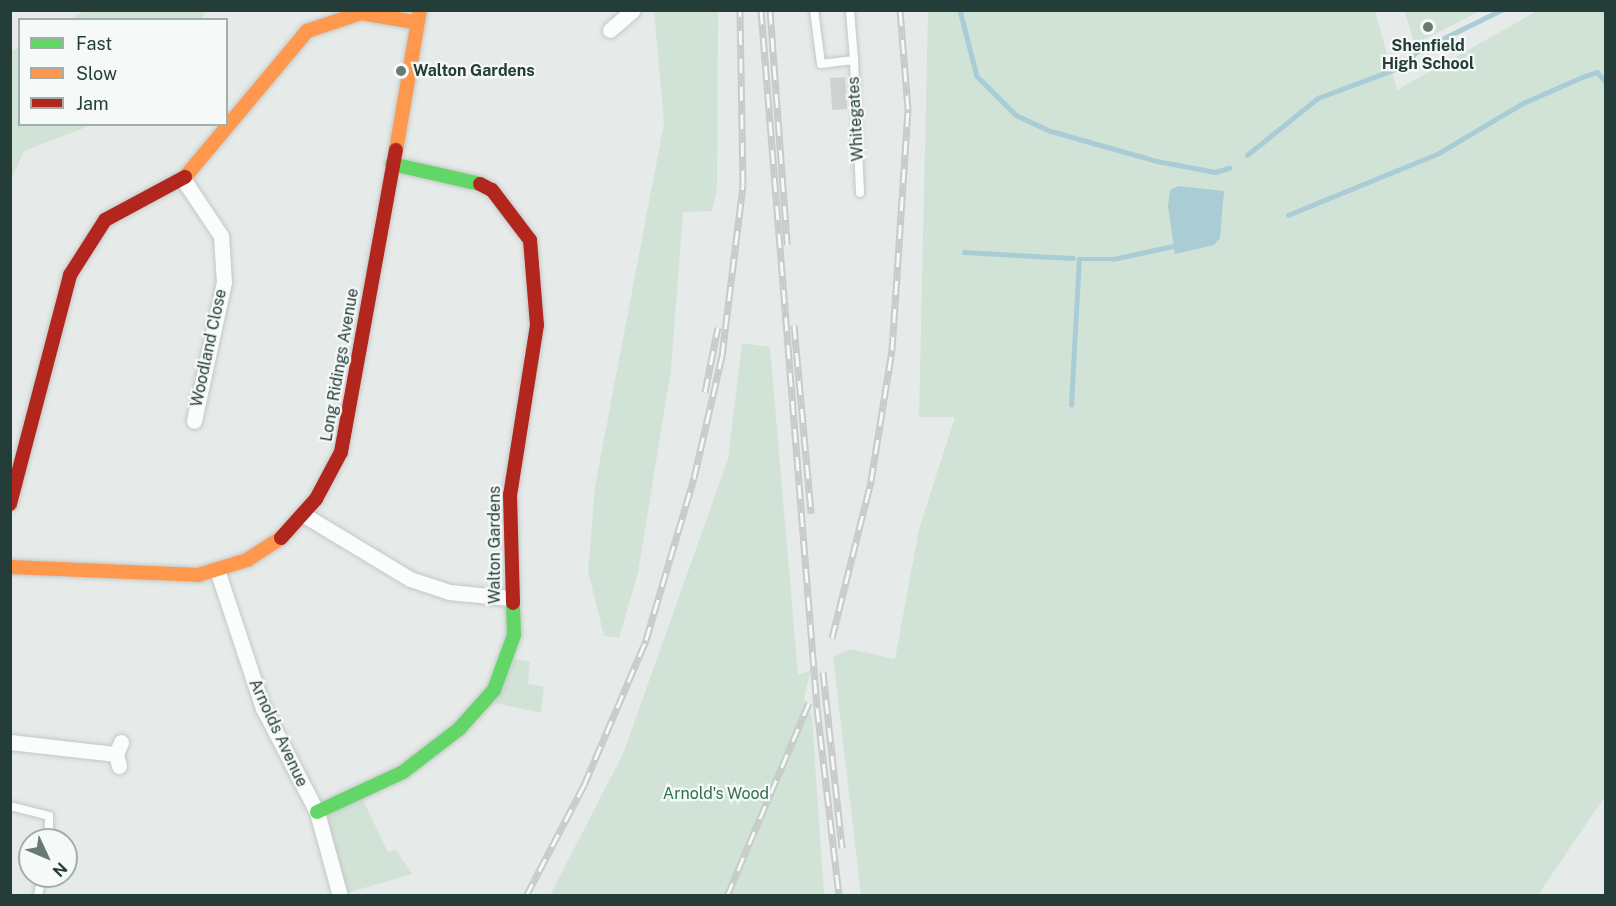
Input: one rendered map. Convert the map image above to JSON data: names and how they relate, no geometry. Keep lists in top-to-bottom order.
{
  "streets": {
    "street": [
      "Woodland Close",
      "Long Ridings Avenue",
      "Walton Gardens",
      "Arnolds Avenue"
    ],
    "lane": ["Whitegates"]
  },
  "crossings": [
    ["Long Ridings Avenue", "Walton Gardens"],
    ["Long Ridings Avenue", "Arnolds Avenue"],
    ["Walton Gardens", "Arnolds Avenue"]
  ],
  "parks": ["Arnold's Wood"],
  "places": ["Shenfield High School", "Walton Gardens"],
  "legend": ["Fast", "Slow", "Jam"],
  "north": "bottom right"
}
